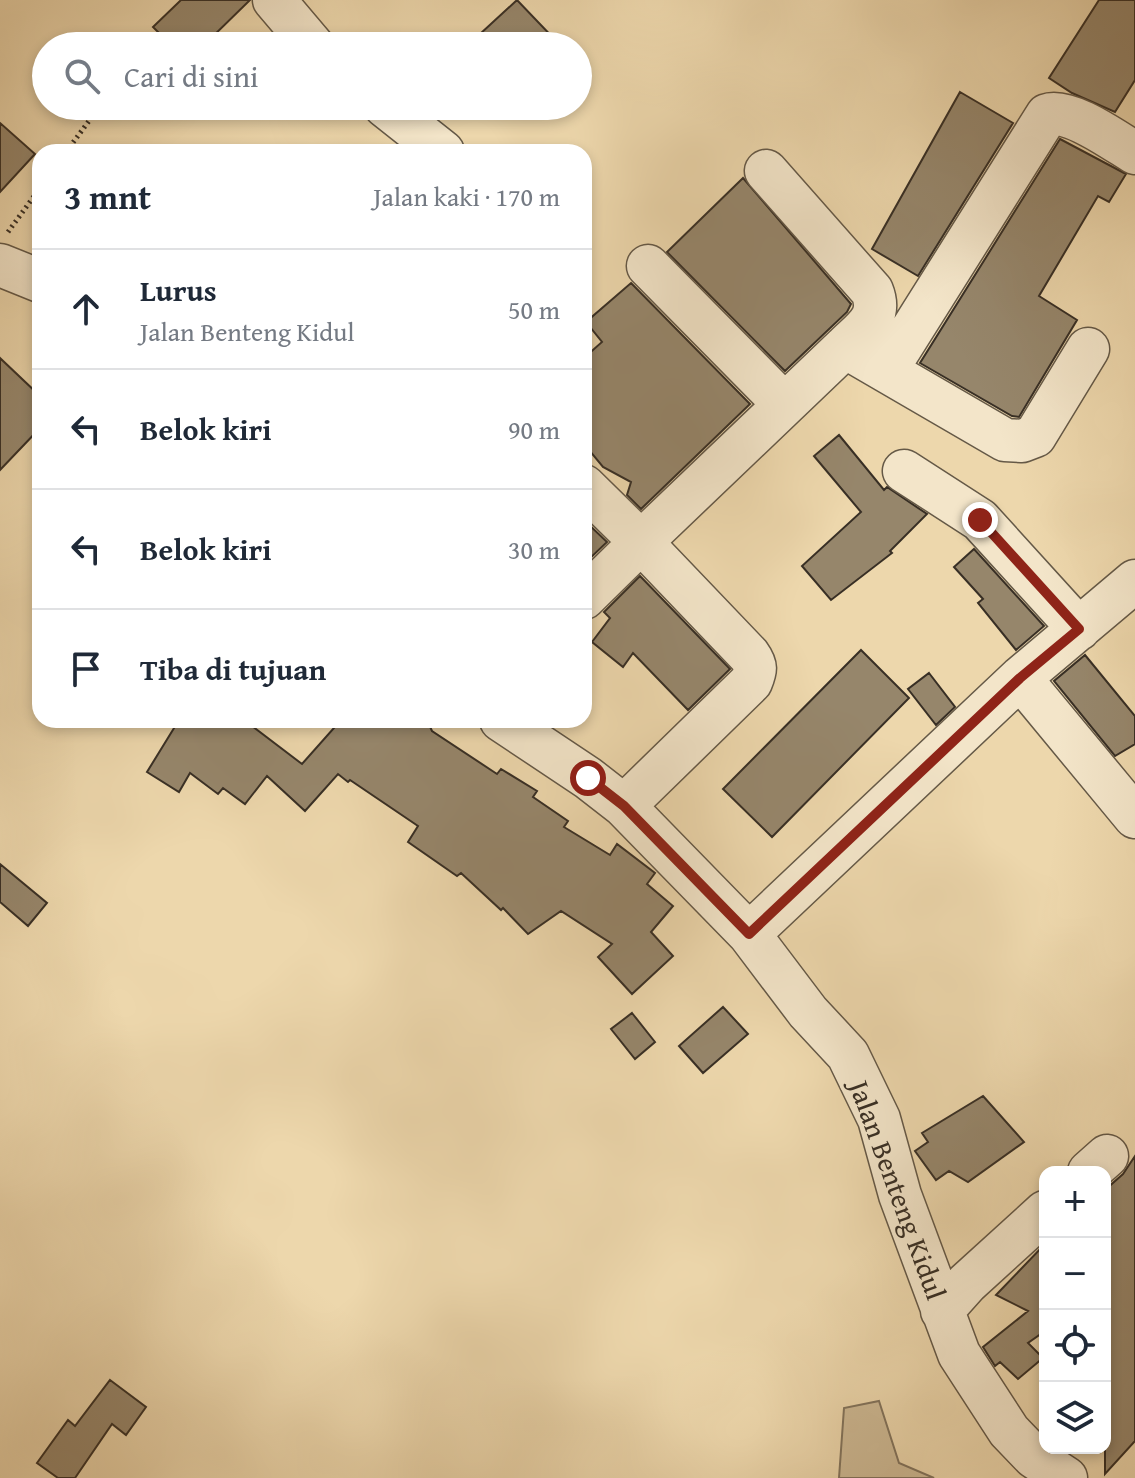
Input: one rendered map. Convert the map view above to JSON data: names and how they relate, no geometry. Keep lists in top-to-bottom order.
{
  "streets": {
    "street": ["Jalan Benteng Kidul"]
  },
  "page": {
    "search": "Cari di sini",
    "heading": ["3 mnt", "Jalan kaki · 170 m"],
    "list": [
      ["Lurus", "Jalan Benteng Kidul", "50 m"],
      ["Belok kiri", "90 m"],
      ["Belok kiri", "30 m"],
      "Tiba di tujuan"
    ],
    "map_buttons": ["+", "−"]
  }
}
